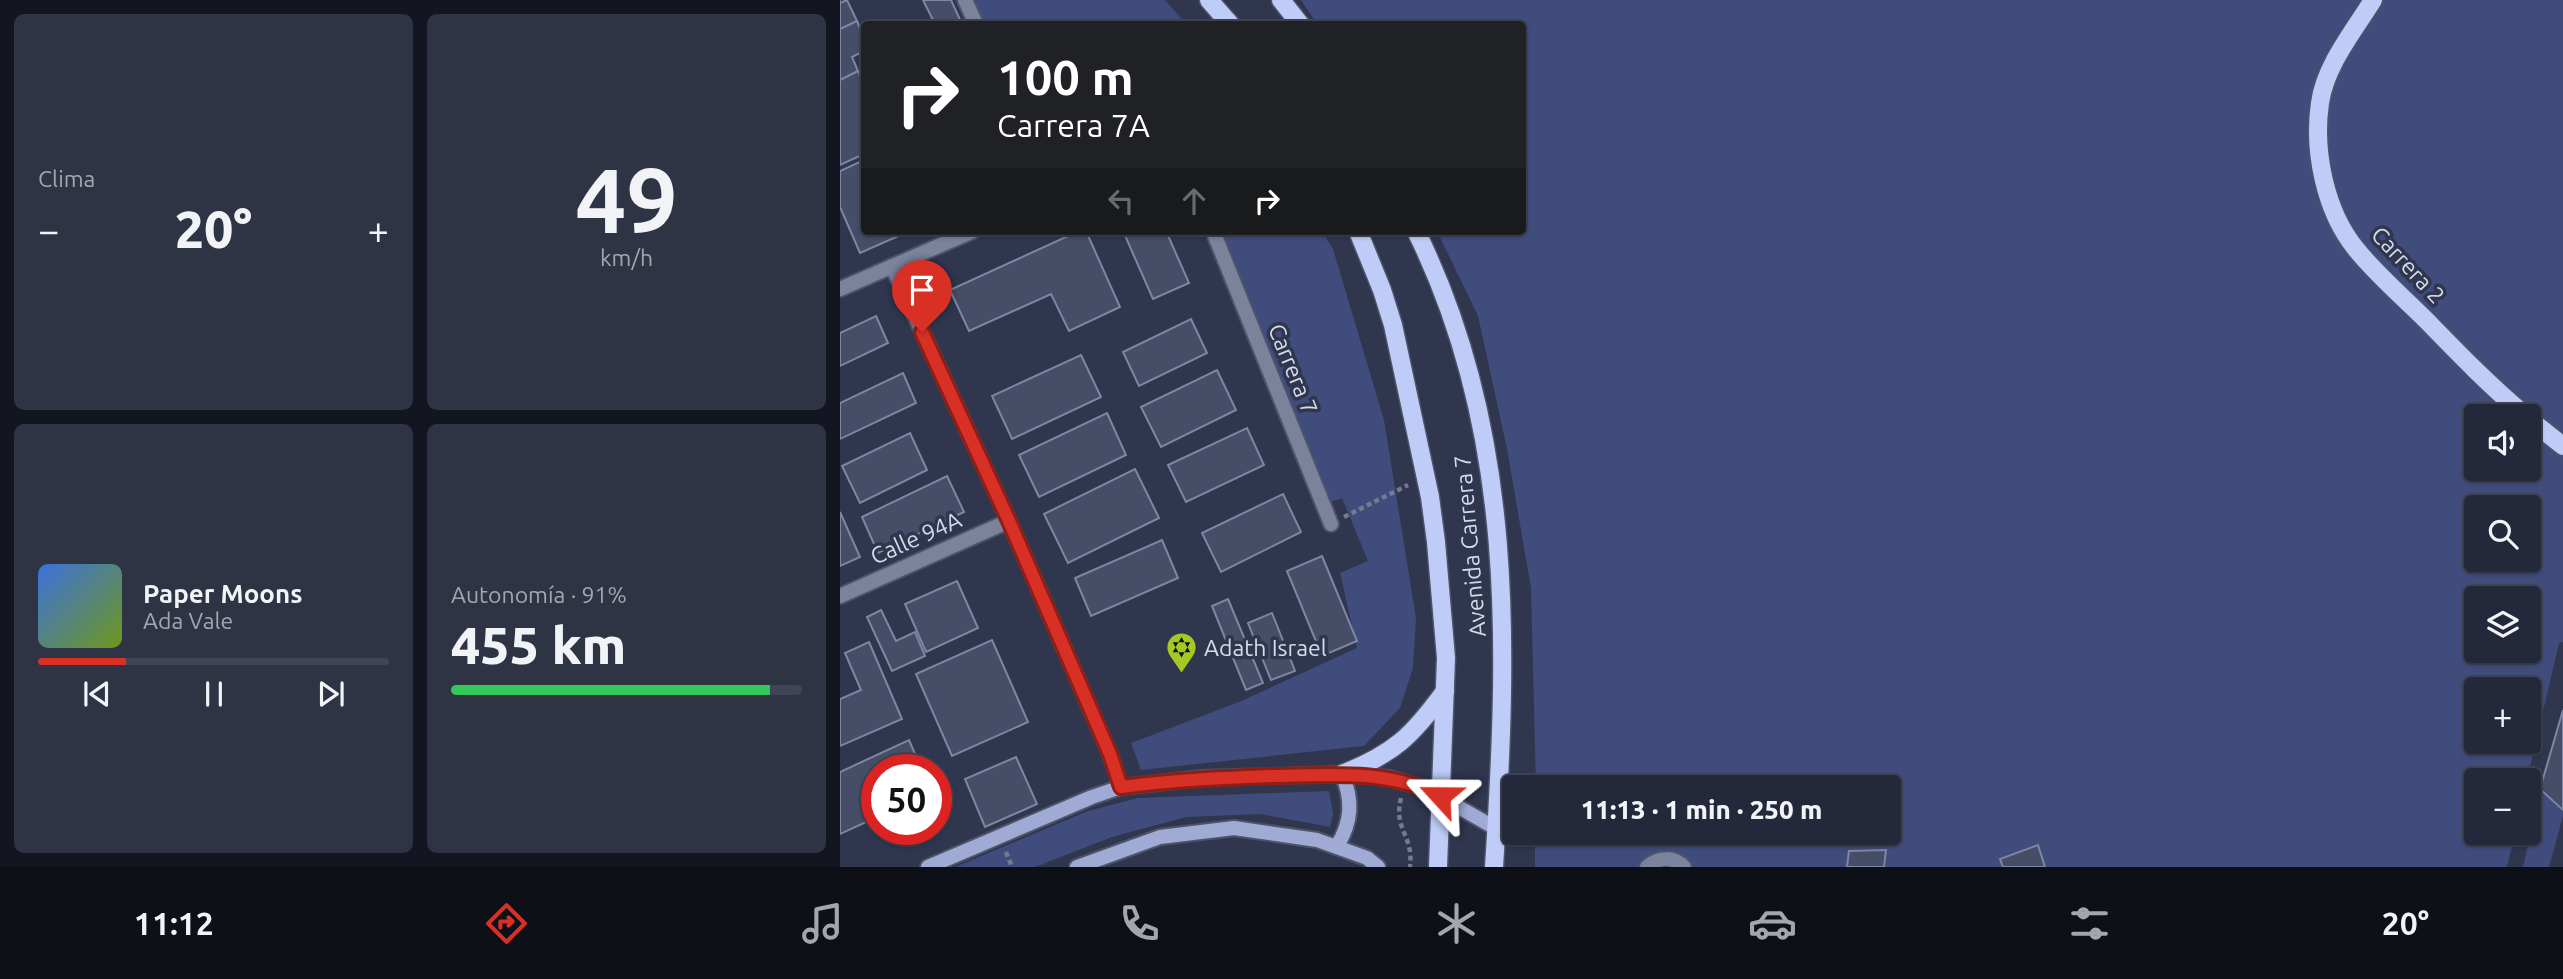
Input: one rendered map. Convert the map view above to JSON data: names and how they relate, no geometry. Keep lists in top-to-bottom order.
{
  "streets": {
    "main road": ["Carrera 2", "Avenida Carrera 7"],
    "street": ["Carrera 7", "Calle 94A"]
  },
  "places": {
    "synagogue": ["Adath Israel"]
  },
  "page": {
    "tile": [
      "Clima",
      ["49", "km/h"],
      ["Autonomía · 91%", "455 km"]
    ],
    "turn": ["100 m", "Carrera 7A"],
    "heat": ["−", "20°", "+"],
    "map_buttons": ["+", "−"],
    "song": ["Paper Moons", "Ada Vale"],
    "limit": "50",
    "trip": "11:13 · 1 min · 250 m",
    "tabs": ["11:12", "20°"]
  }
}
